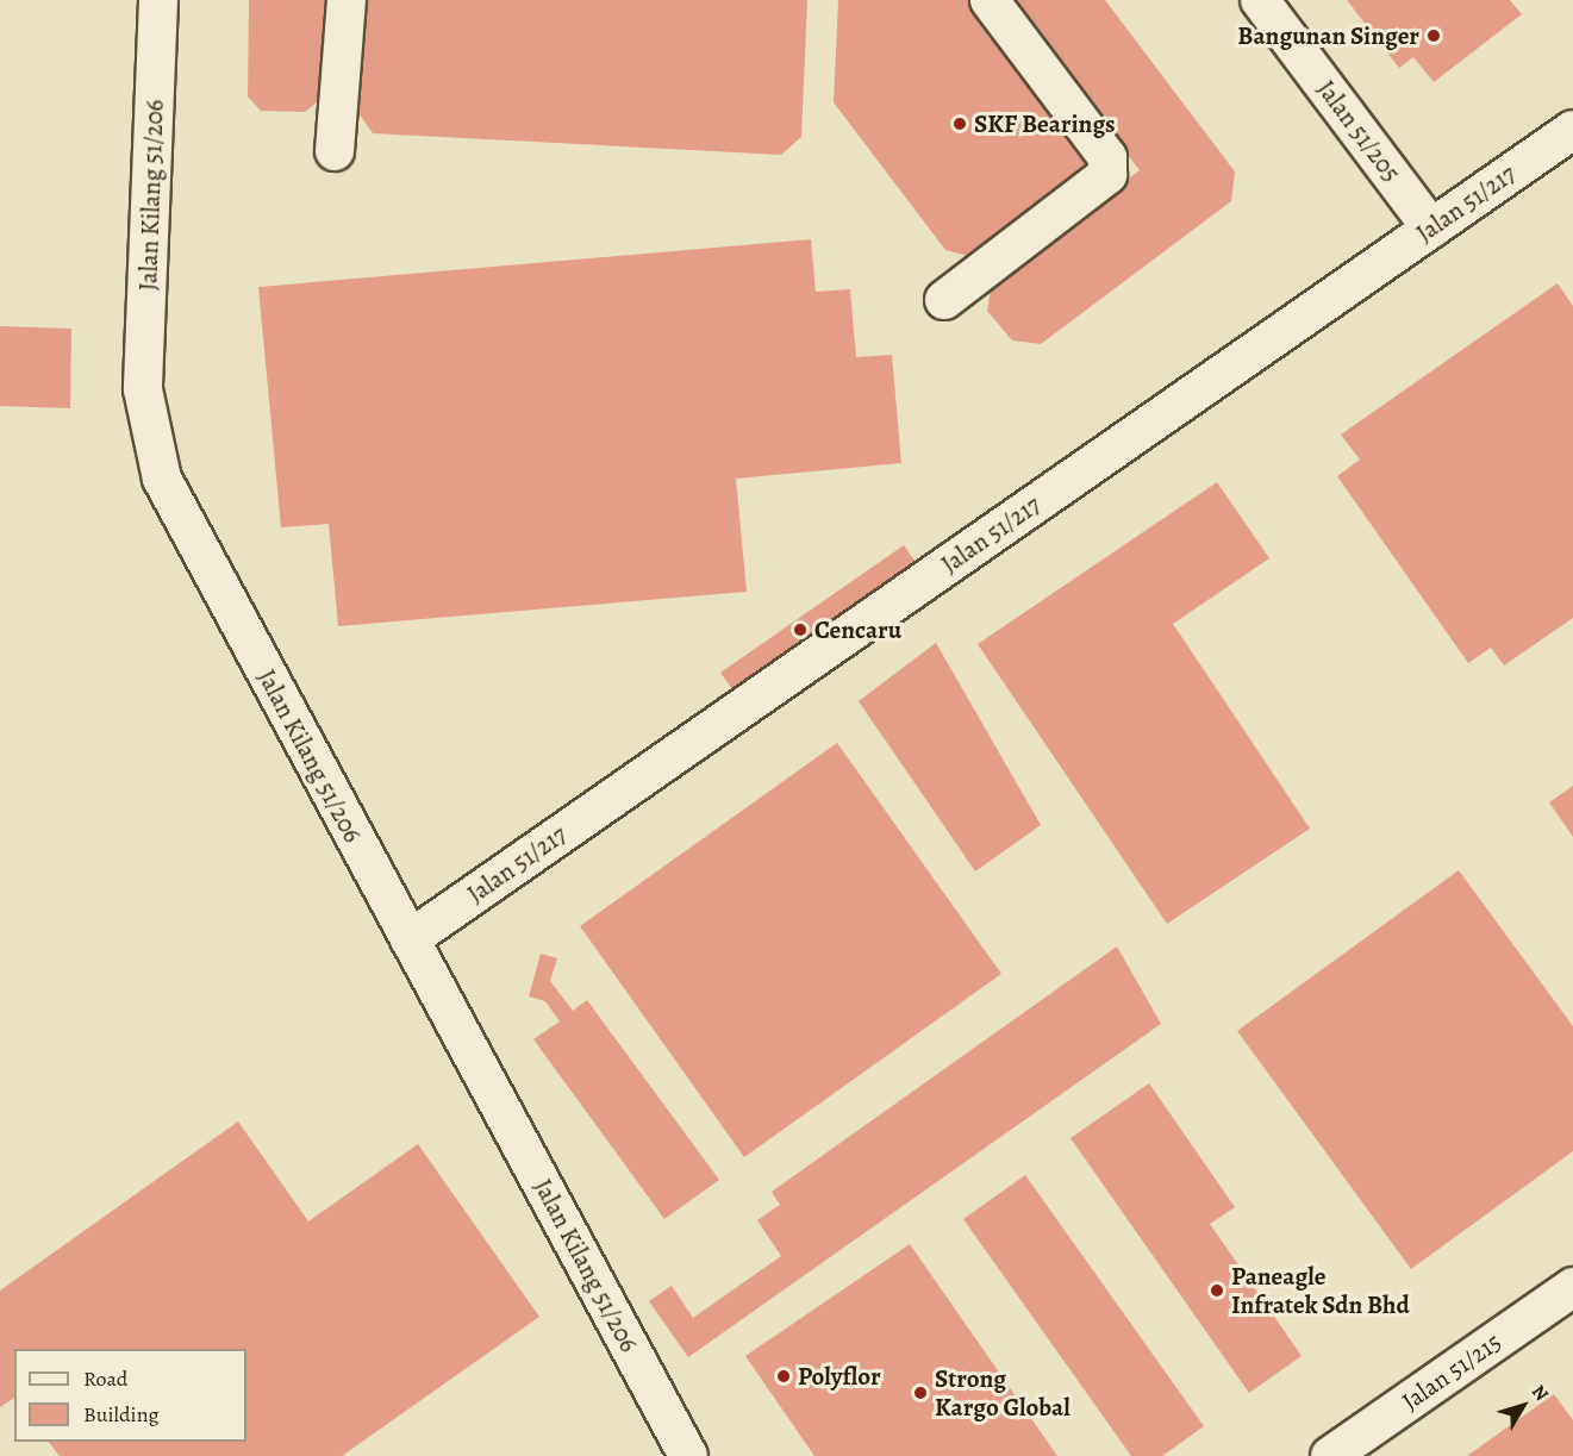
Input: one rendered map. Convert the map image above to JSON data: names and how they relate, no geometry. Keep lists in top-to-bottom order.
{
  "streets": {
    "street": [
      "Jalan 51/205",
      "Jalan Kilang 51/206",
      "Jalan 51/217",
      "Jalan 51/215"
    ]
  },
  "crossings": [
    ["Jalan 51/205", "Jalan 51/217"],
    ["Jalan Kilang 51/206", "Jalan 51/217"]
  ],
  "places": [
    "Bangunan Singer",
    "SKF Bearings",
    "Cencaru",
    "Paneagle Infratek Sdn Bhd",
    "Polyflor",
    "Strong Kargo Global"
  ],
  "legend": ["Road", "Building"],
  "north": "top right"
}
